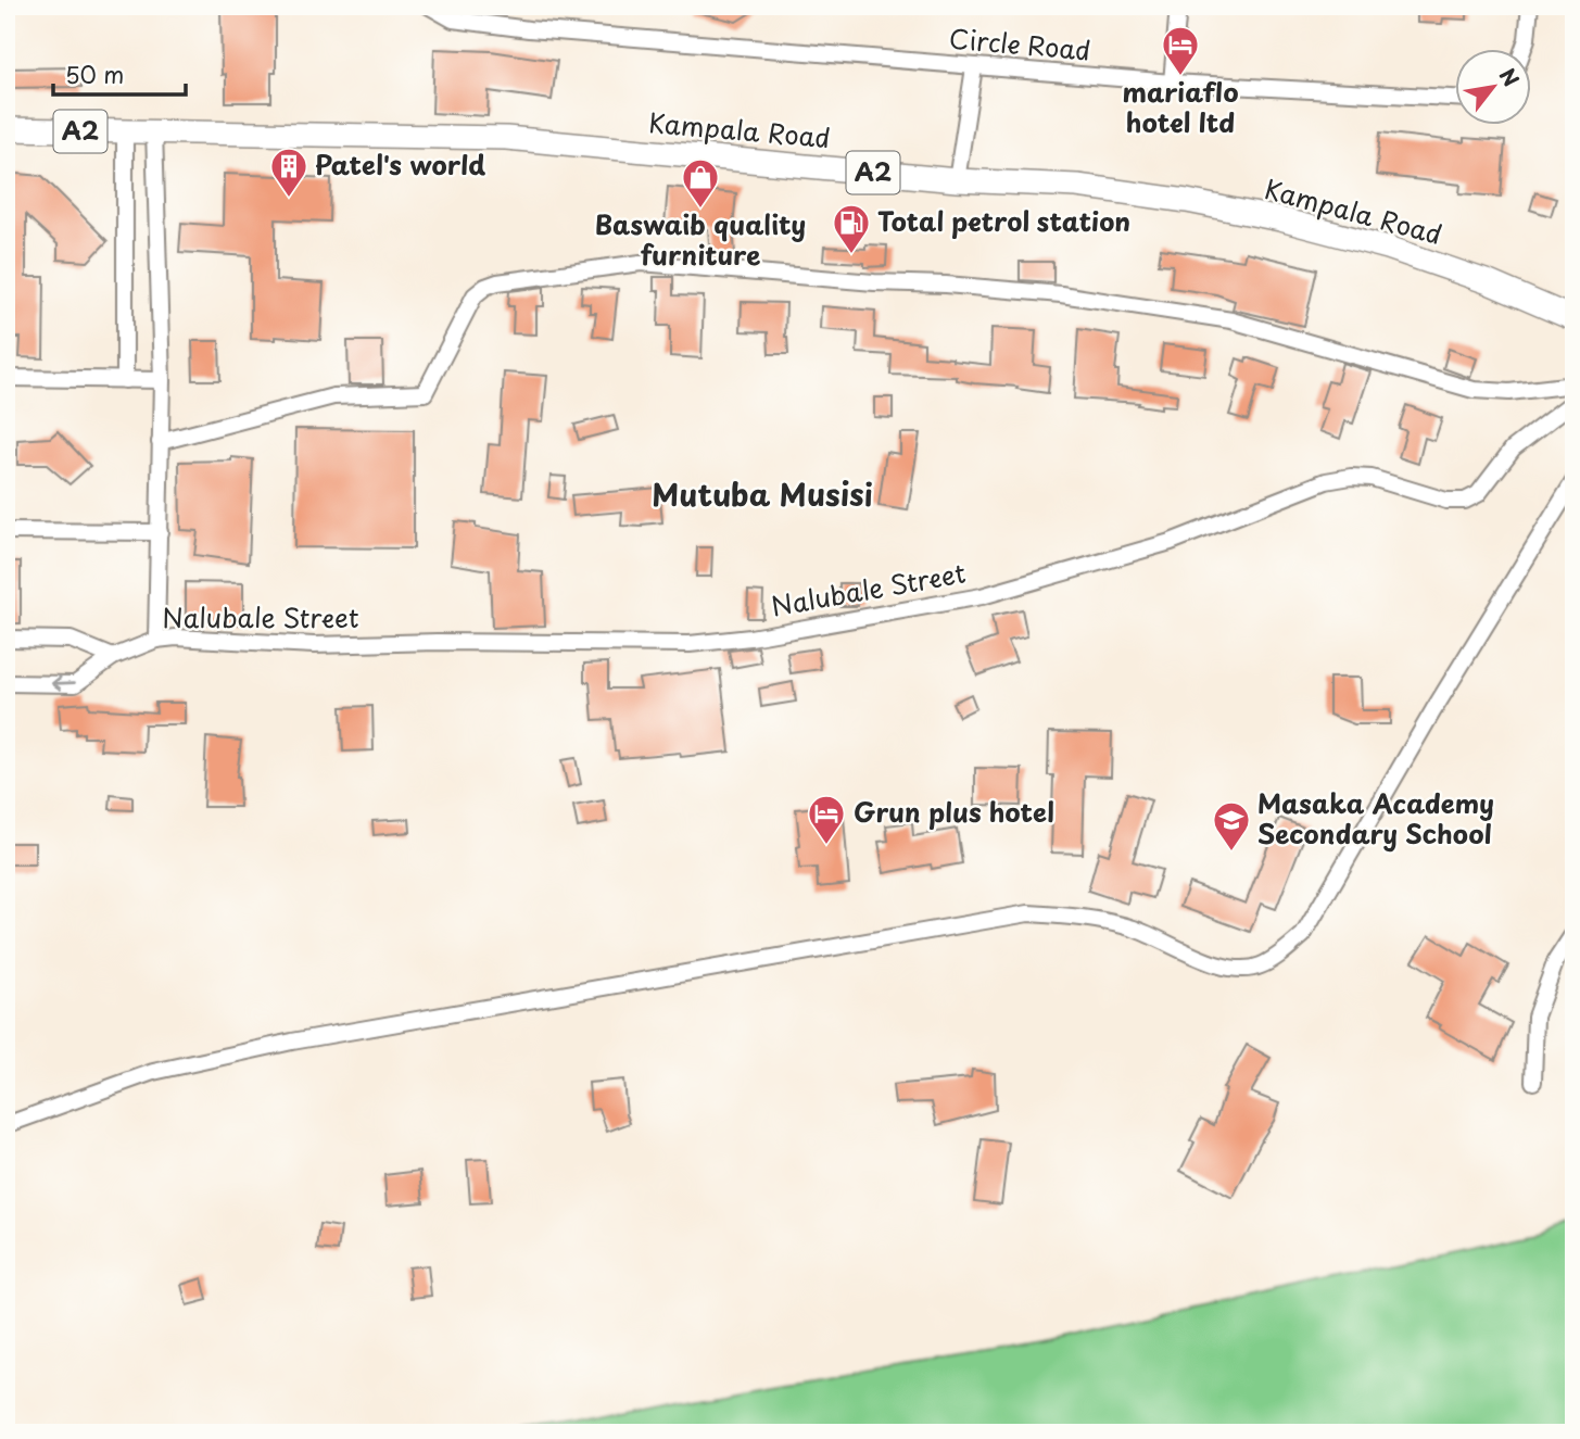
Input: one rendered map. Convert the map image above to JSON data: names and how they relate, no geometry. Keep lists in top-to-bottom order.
{
  "streets": {
    "main road": ["A2", "Kampala Road"],
    "street": ["Circle Road", "Nalubale Street"]
  },
  "crossings": [
    ["A2", "Kampala Road"]
  ],
  "districts": ["Mutuba Musisi"],
  "places": {
    "hotel": ["mariaflo hotel ltd", "Grun plus hotel"],
    "building": ["Patel's world"],
    "shop": ["Baswaib quality furniture"],
    "fuel station": ["Total petrol station"],
    "school or university": ["Masaka Academy Secondary School"]
  },
  "scale_bar": "50 m",
  "north": "top right"
}
